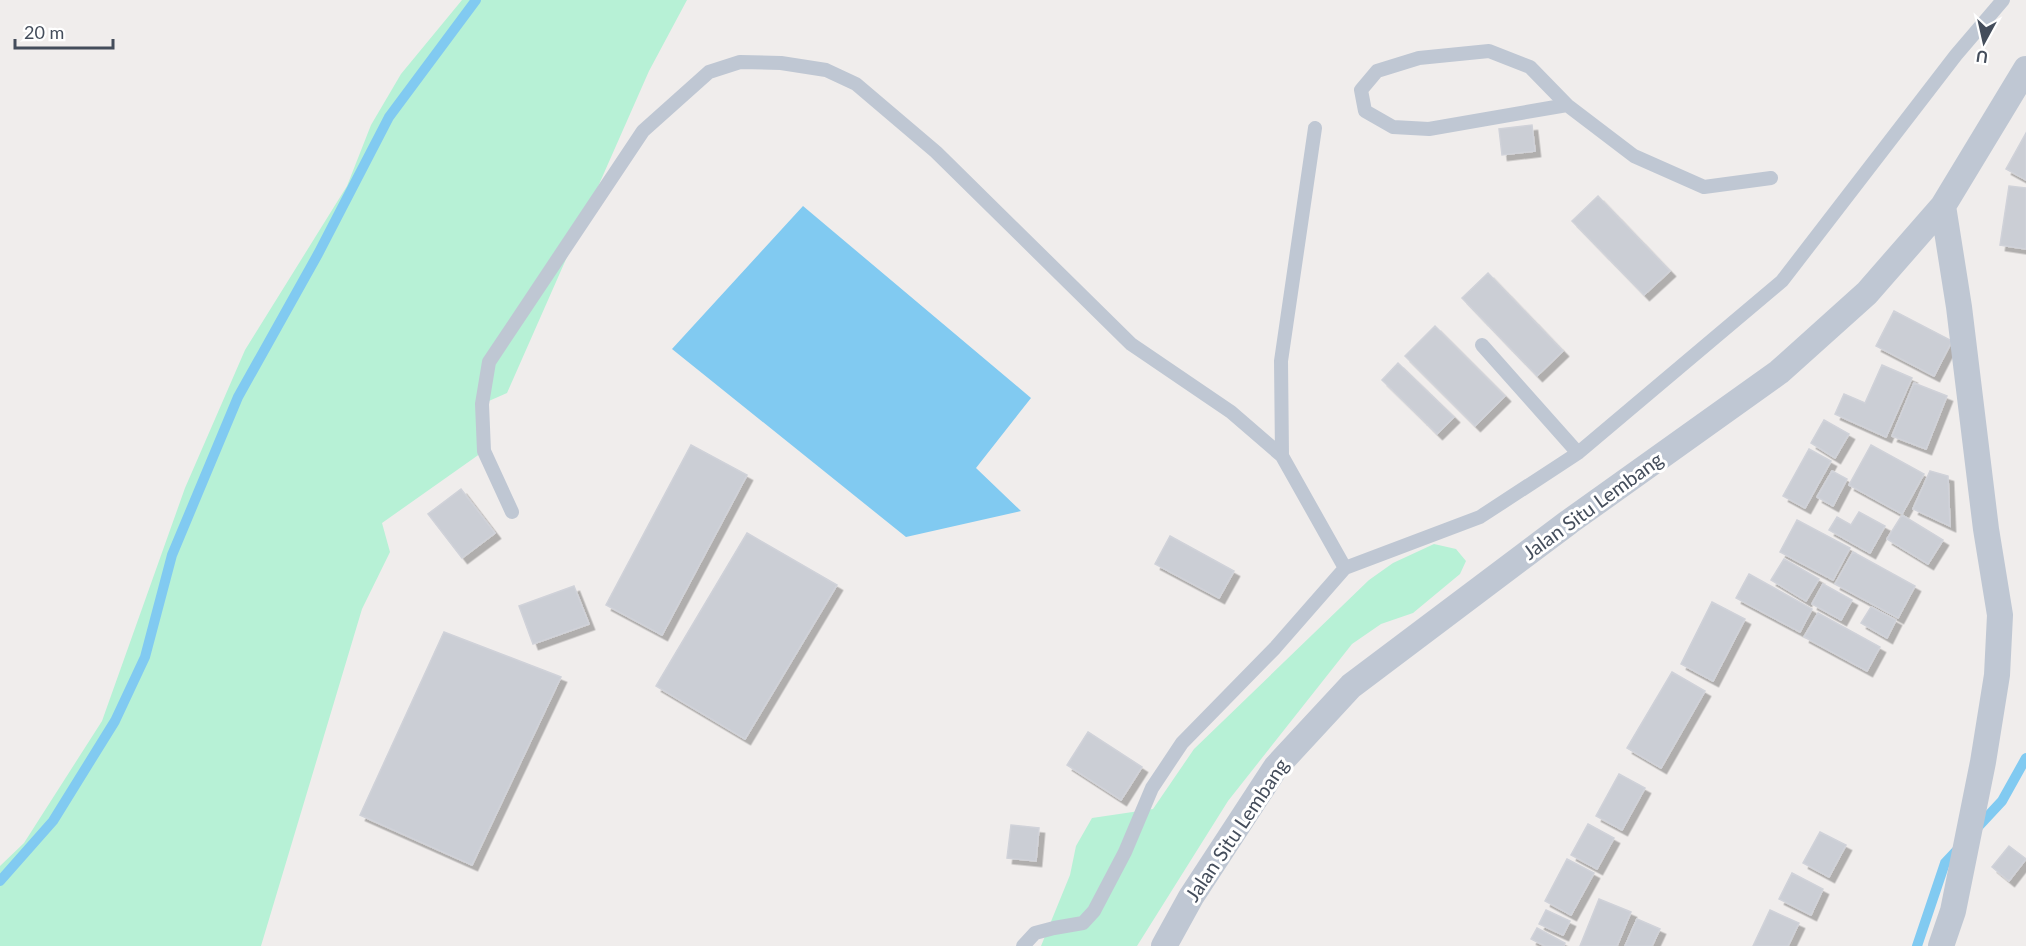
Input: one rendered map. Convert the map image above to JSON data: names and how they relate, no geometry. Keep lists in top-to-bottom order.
{
  "streets": {
    "street": ["Jalan Situ Lembang"]
  },
  "scale_bar": "20 m",
  "north": "bottom"
}
